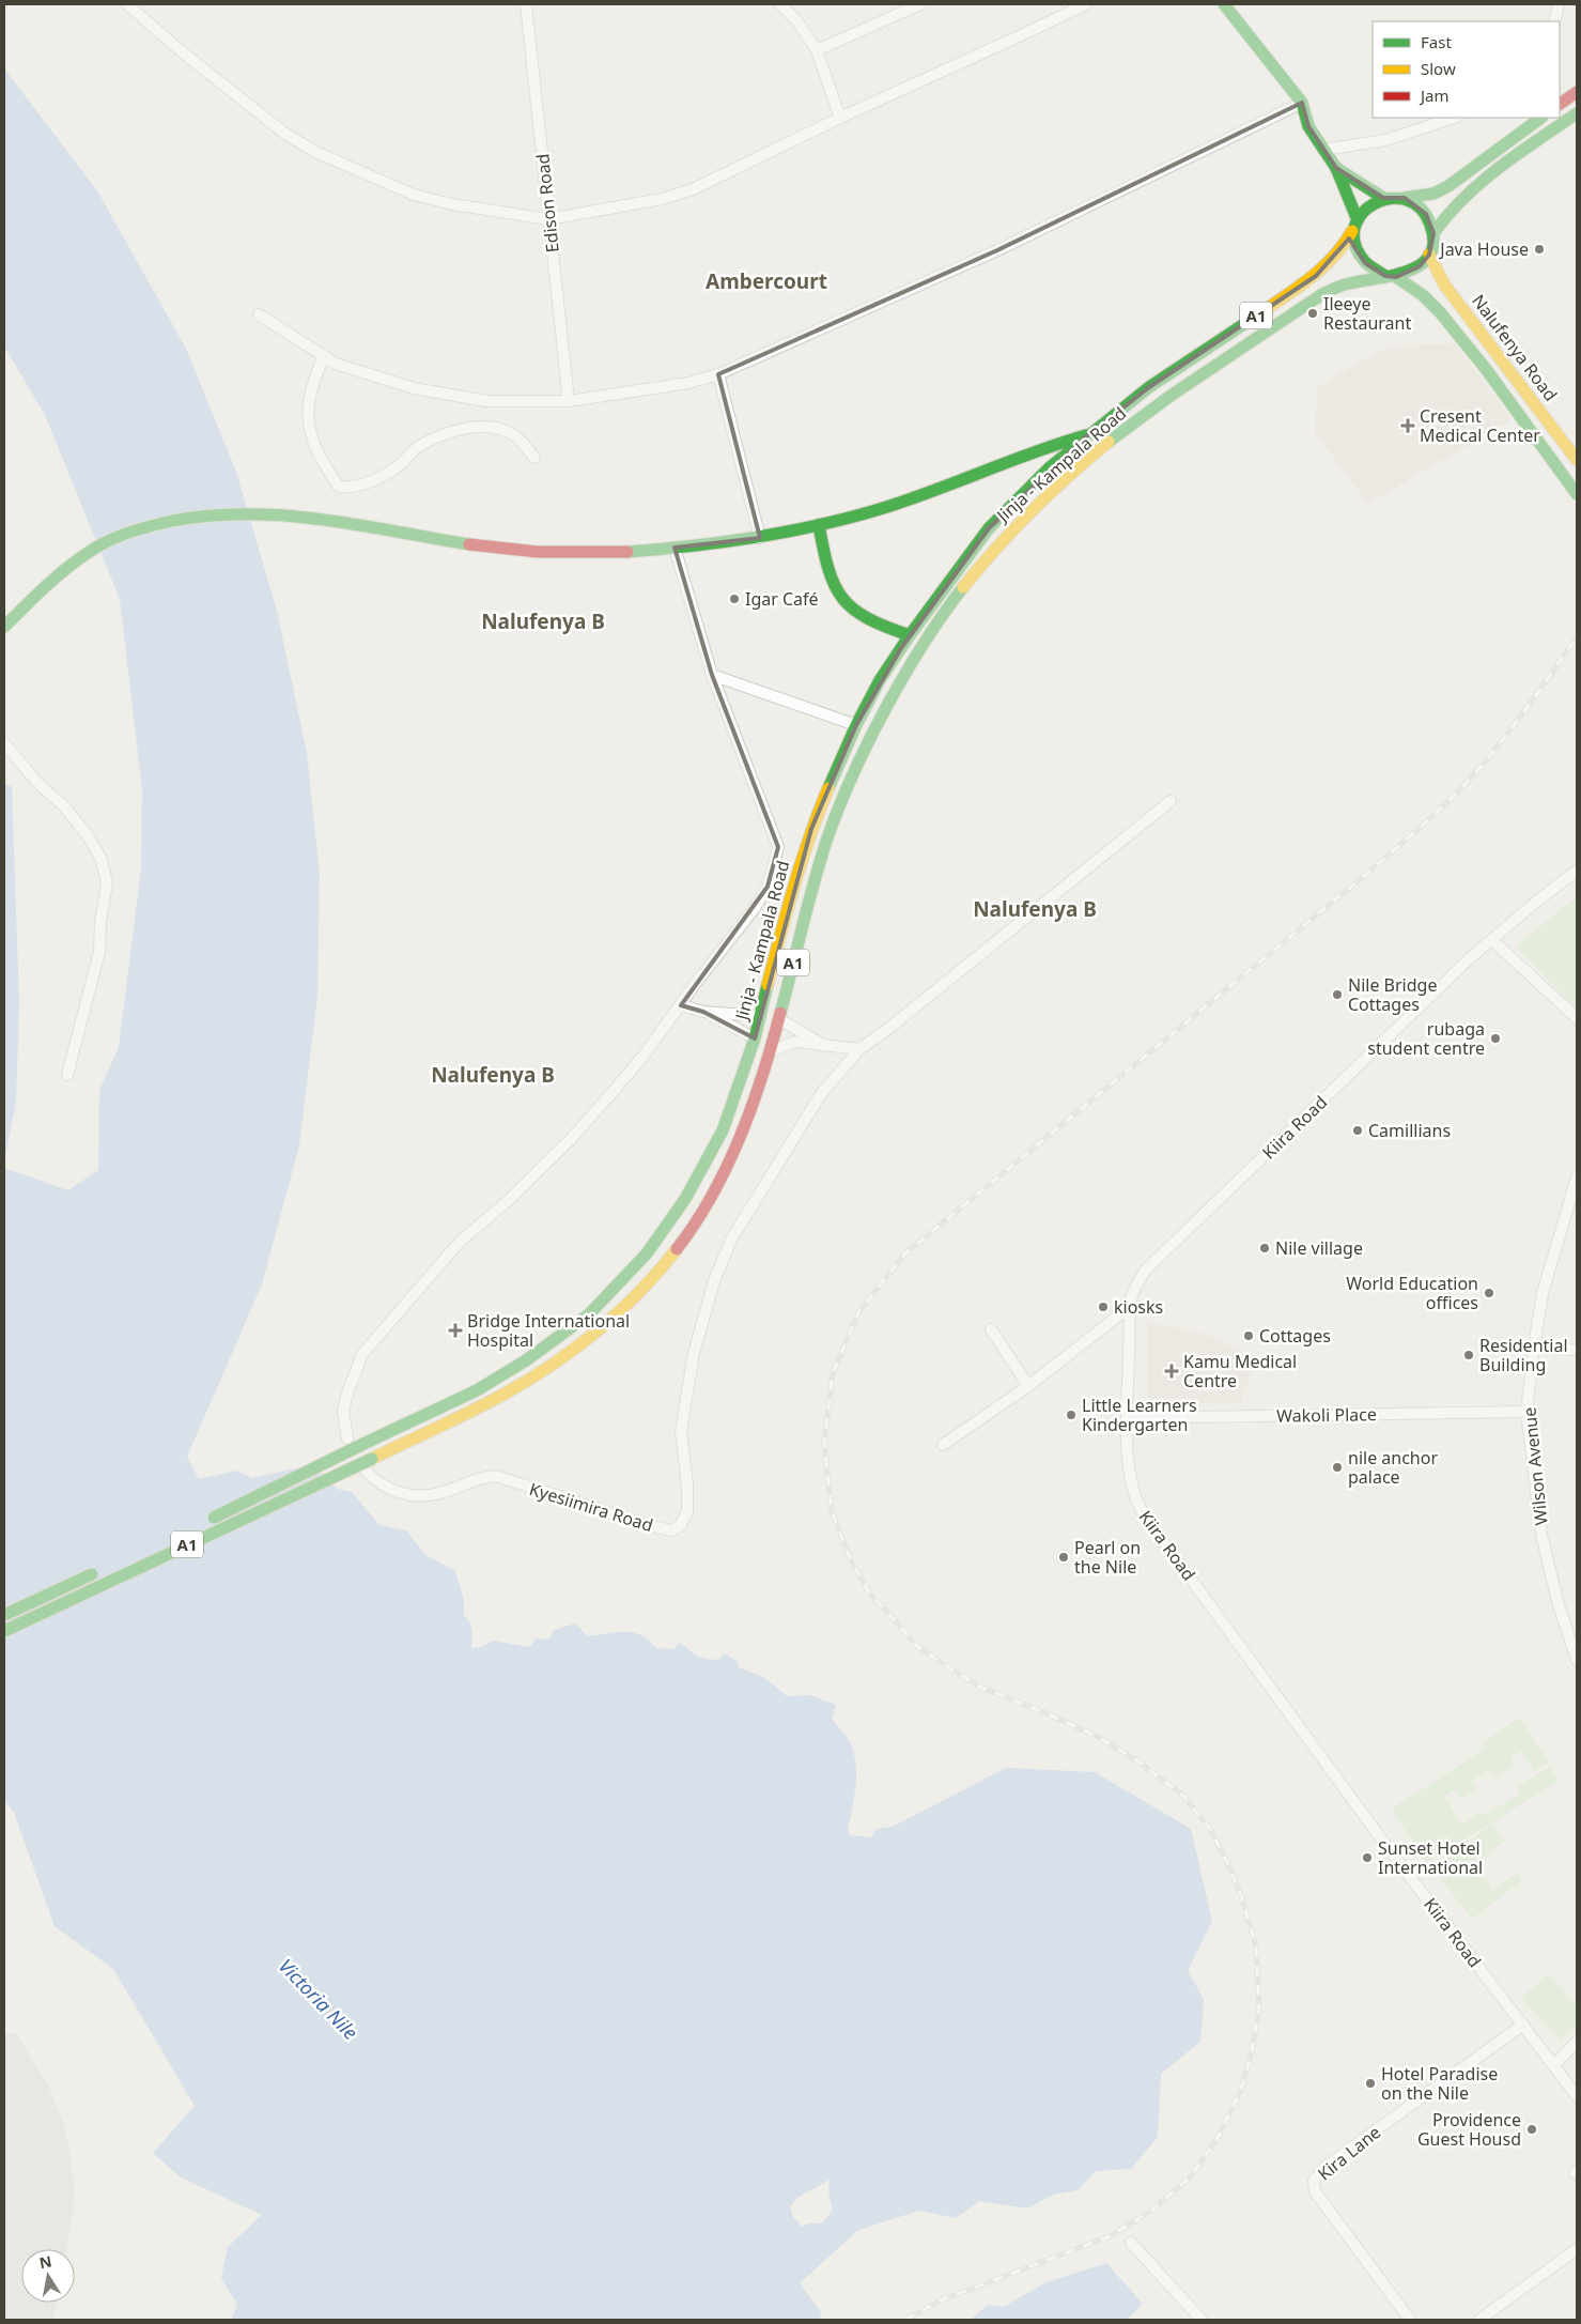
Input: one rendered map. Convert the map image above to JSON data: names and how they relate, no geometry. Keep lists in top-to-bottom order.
{
  "streets": {
    "main road": ["A1", "Nalufenya Road", "Jinja - Kampala Road"],
    "street": [
      "Edison Road",
      "Kiira Road",
      "Wakoli Place",
      "Wilson Avenue",
      "Kyesiimira Road",
      "Kira Lane"
    ]
  },
  "crossings": [
    ["A1", "Nalufenya Road"],
    ["A1", "Jinja - Kampala Road"],
    ["Nalufenya Road", "Jinja - Kampala Road"],
    ["Kiira Road", "Wakoli Place"],
    ["Kiira Road", "Kira Lane"],
    ["Wakoli Place", "Wilson Avenue"]
  ],
  "districts": [
    "Ambercourt",
    "Nalufenya B",
    "Nalufenya B",
    "Nalufenya B"
  ],
  "water": ["Victoria Nile"],
  "places": {
    "other": [
      "Java House",
      "Ileeye Restaurant",
      "Igar Café",
      "Nile Bridge Cottages",
      "rubaga student centre",
      "Camillians",
      "Nile village",
      "World Education offices",
      "kiosks",
      "Cottages",
      "Residential Building",
      "Little Learners Kindergarten",
      "nile anchor palace",
      "Pearl on the Nile",
      "Sunset Hotel International",
      "Hotel Paradise on the Nile",
      "Providence Guest Housd"
    ],
    "health": ["Cresent Medical Center", "Bridge International Hospital", "Kamu Medical Centre"]
  },
  "legend": ["Fast", "Slow", "Jam"],
  "north": "top"
}
